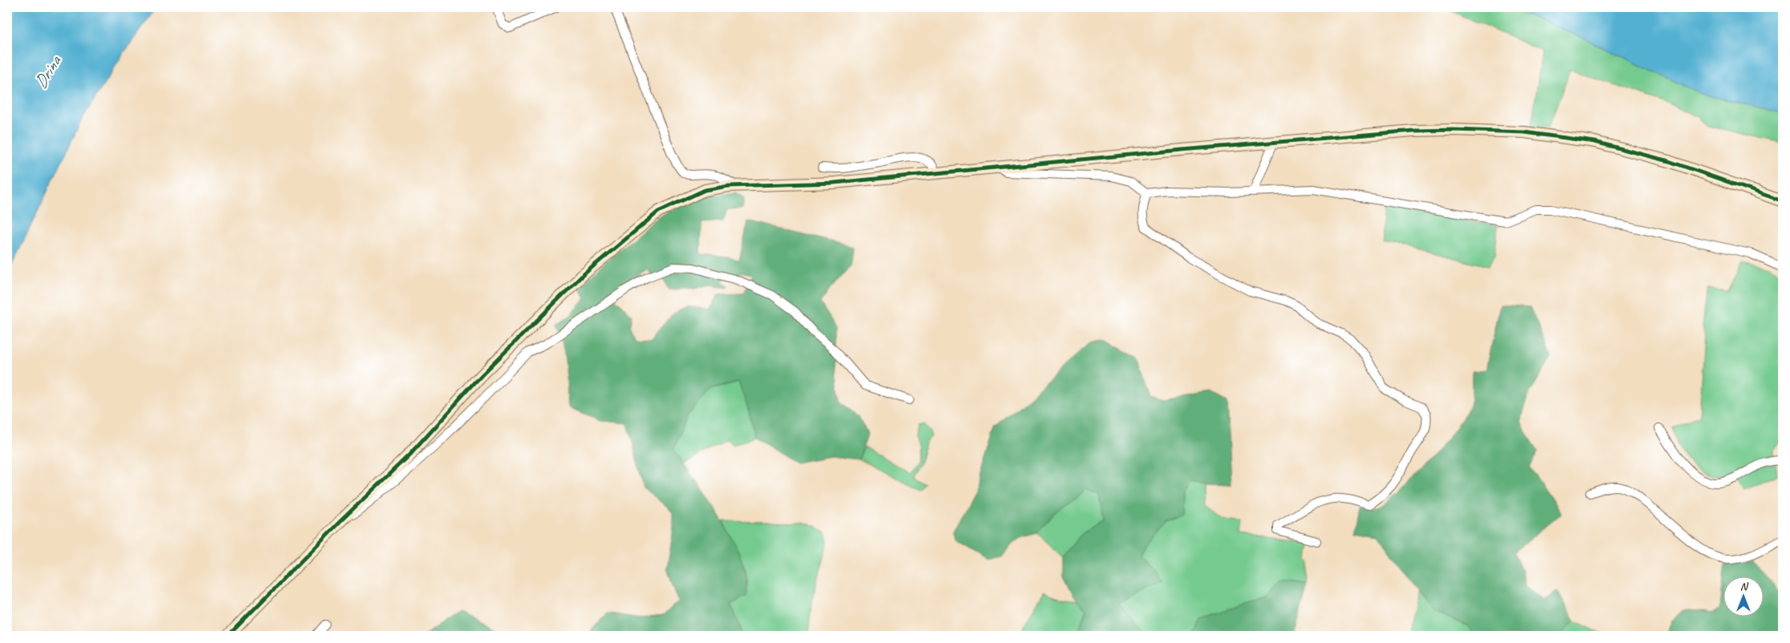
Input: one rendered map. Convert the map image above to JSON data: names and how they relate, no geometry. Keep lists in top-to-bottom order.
{
  "water": ["Drina"],
  "north": "top"
}
